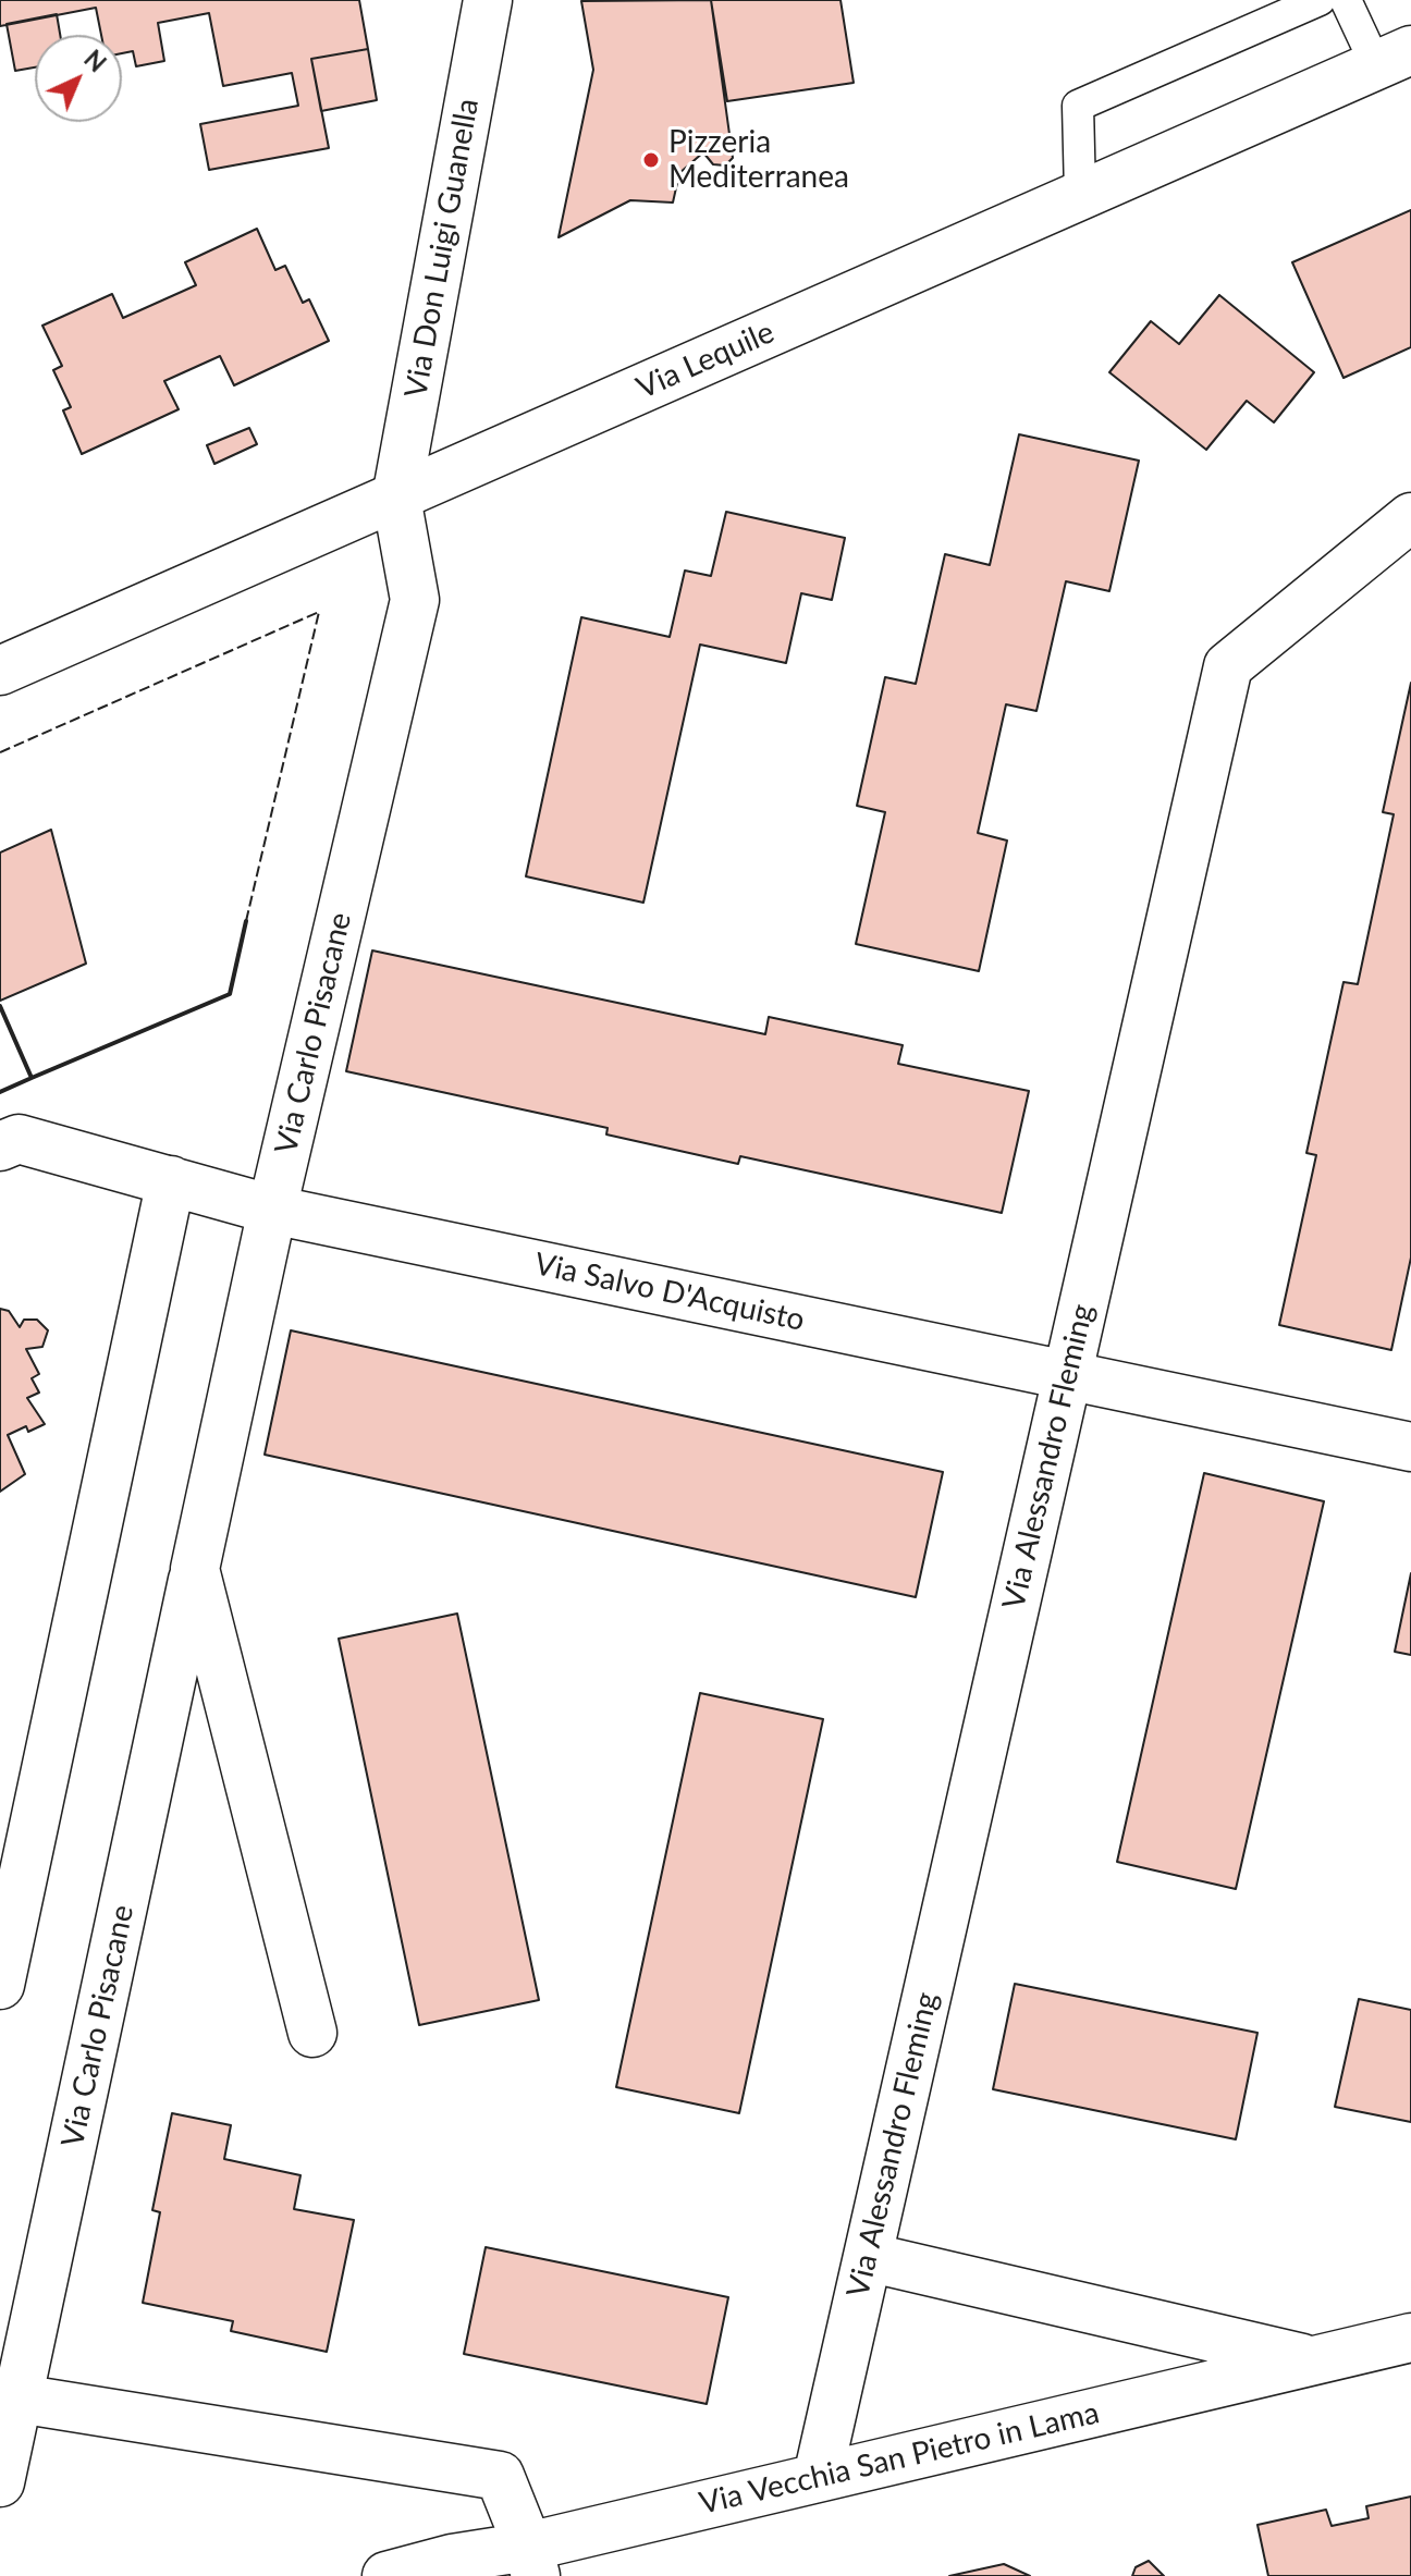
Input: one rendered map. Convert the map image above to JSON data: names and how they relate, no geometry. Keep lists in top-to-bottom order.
{
  "streets": {
    "street": [
      "Via Don Luigi Guanella",
      "Via Lequile",
      "Via Carlo Pisacane",
      "Via Salvo D'Acquisto",
      "Via Alessandro Fleming",
      "Via Vecchia San Pietro in Lama"
    ]
  },
  "crossings": [
    ["Via Don Luigi Guanella", "Via Lequile"],
    ["Via Don Luigi Guanella", "Via Carlo Pisacane"],
    ["Via Lequile", "Via Carlo Pisacane"],
    ["Via Carlo Pisacane", "Via Salvo D'Acquisto"],
    ["Via Salvo D'Acquisto", "Via Alessandro Fleming"],
    ["Via Alessandro Fleming", "Via Vecchia San Pietro in Lama"]
  ],
  "places": ["Pizzeria Mediterranea"],
  "north": "top right"
}
